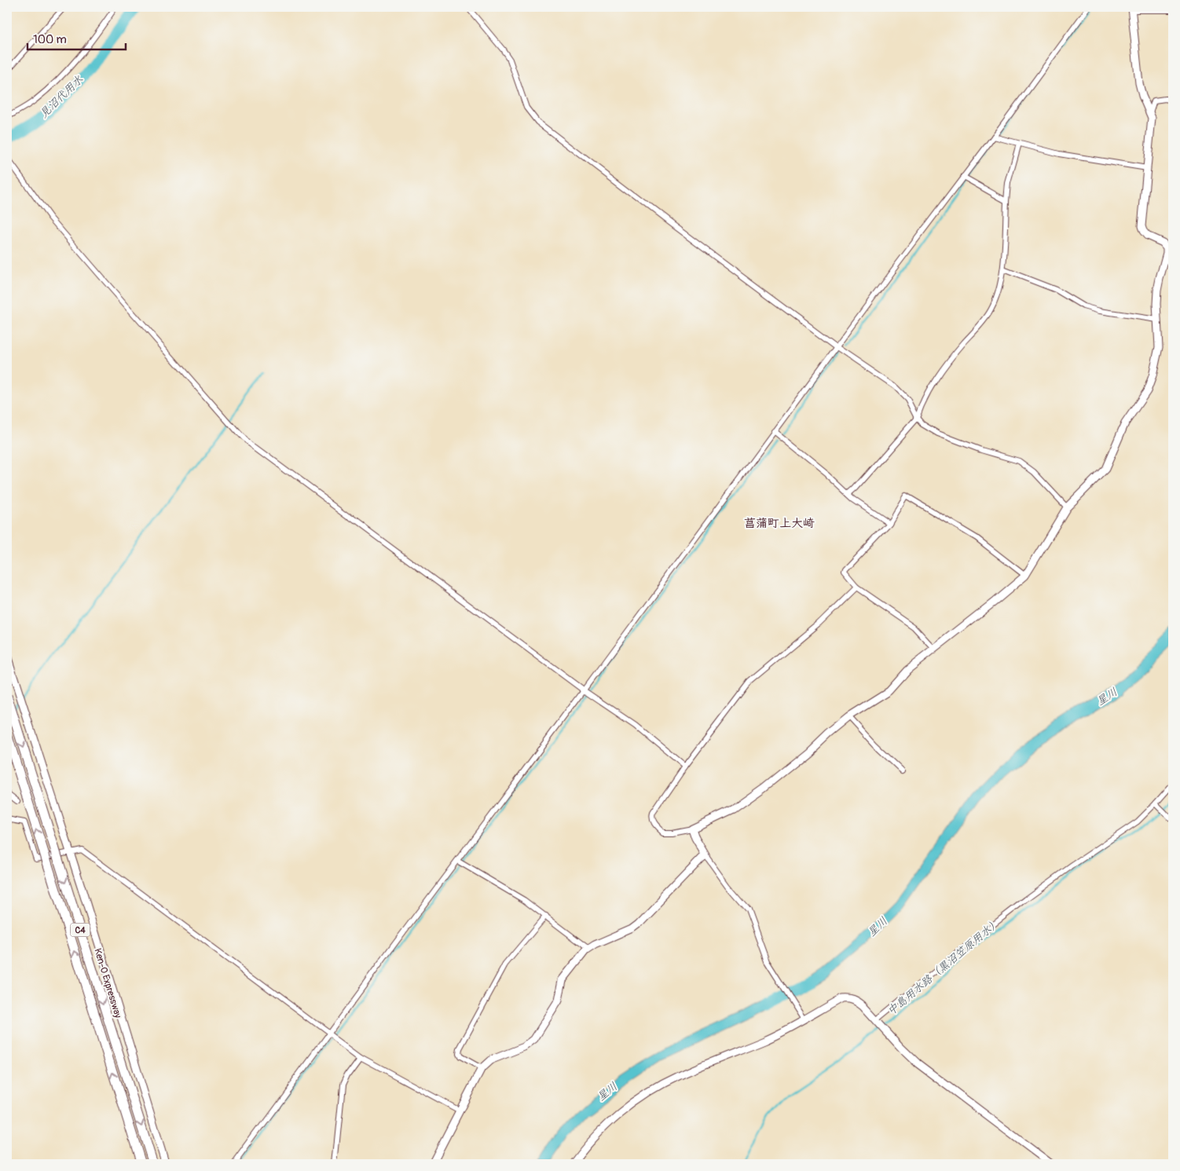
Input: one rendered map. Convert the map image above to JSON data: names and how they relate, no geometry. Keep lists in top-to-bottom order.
{
  "streets": {
    "highway": ["C4", "Ken-O Expressway"]
  },
  "districts": ["菖蒲町上大崎"],
  "water": ["見沼代用水", "星川", "中島用水路（黒沼笠原用水）"],
  "scale_bar": "100 m"
}
